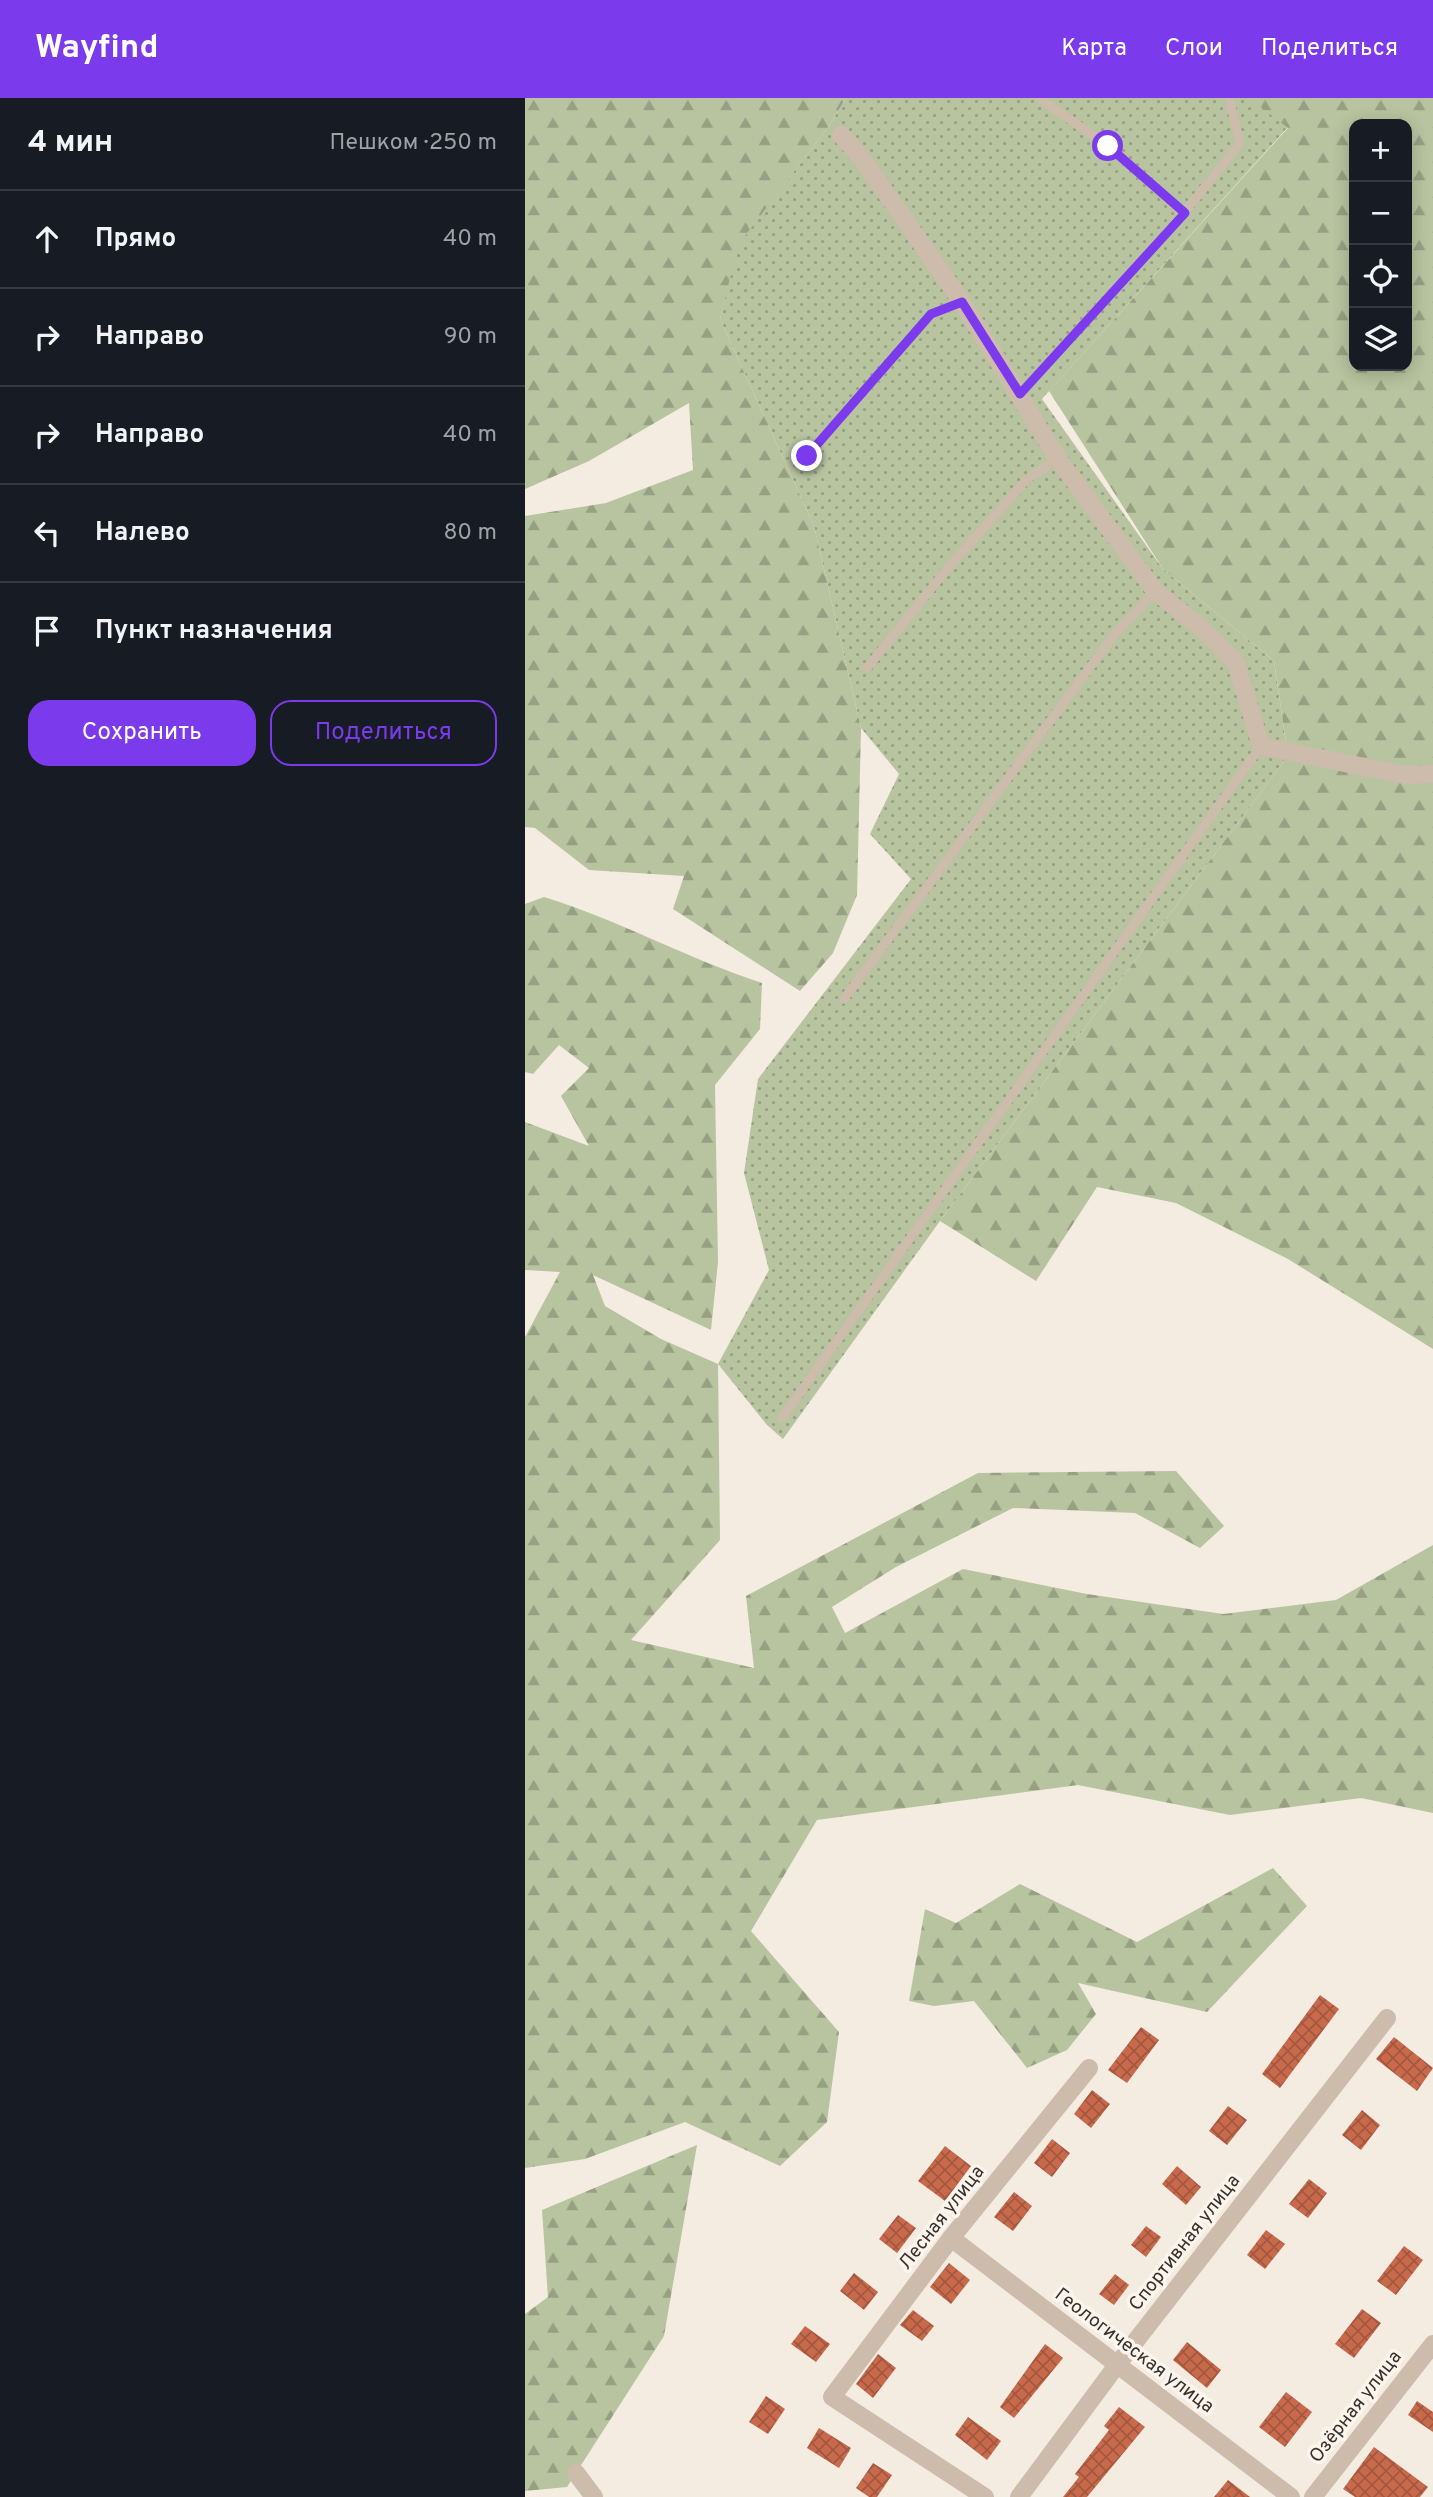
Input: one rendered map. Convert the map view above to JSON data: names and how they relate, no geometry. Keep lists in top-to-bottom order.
{
  "streets": {
    "street": [
      "Лесная улица",
      "Спортивная улица",
      "Геологическая улица",
      "Озёрная улица"
    ]
  },
  "crossings": [
    ["Лесная улица", "Геологическая улица"],
    ["Спортивная улица", "Геологическая улица"]
  ],
  "page": {
    "header": "Wayfind",
    "nav": ["Карта", "Слои", "Поделиться"],
    "heading": ["4 мин", "Пешком · 250 m"],
    "map_buttons": ["+", "−"],
    "list": [
      ["Прямо", "40 m"],
      ["Направо", "90 m"],
      ["Направо", "40 m"],
      ["Налево", "80 m"],
      "Пункт назначения"
    ],
    "buttons": ["Сохранить", "Поделиться"]
  }
}
